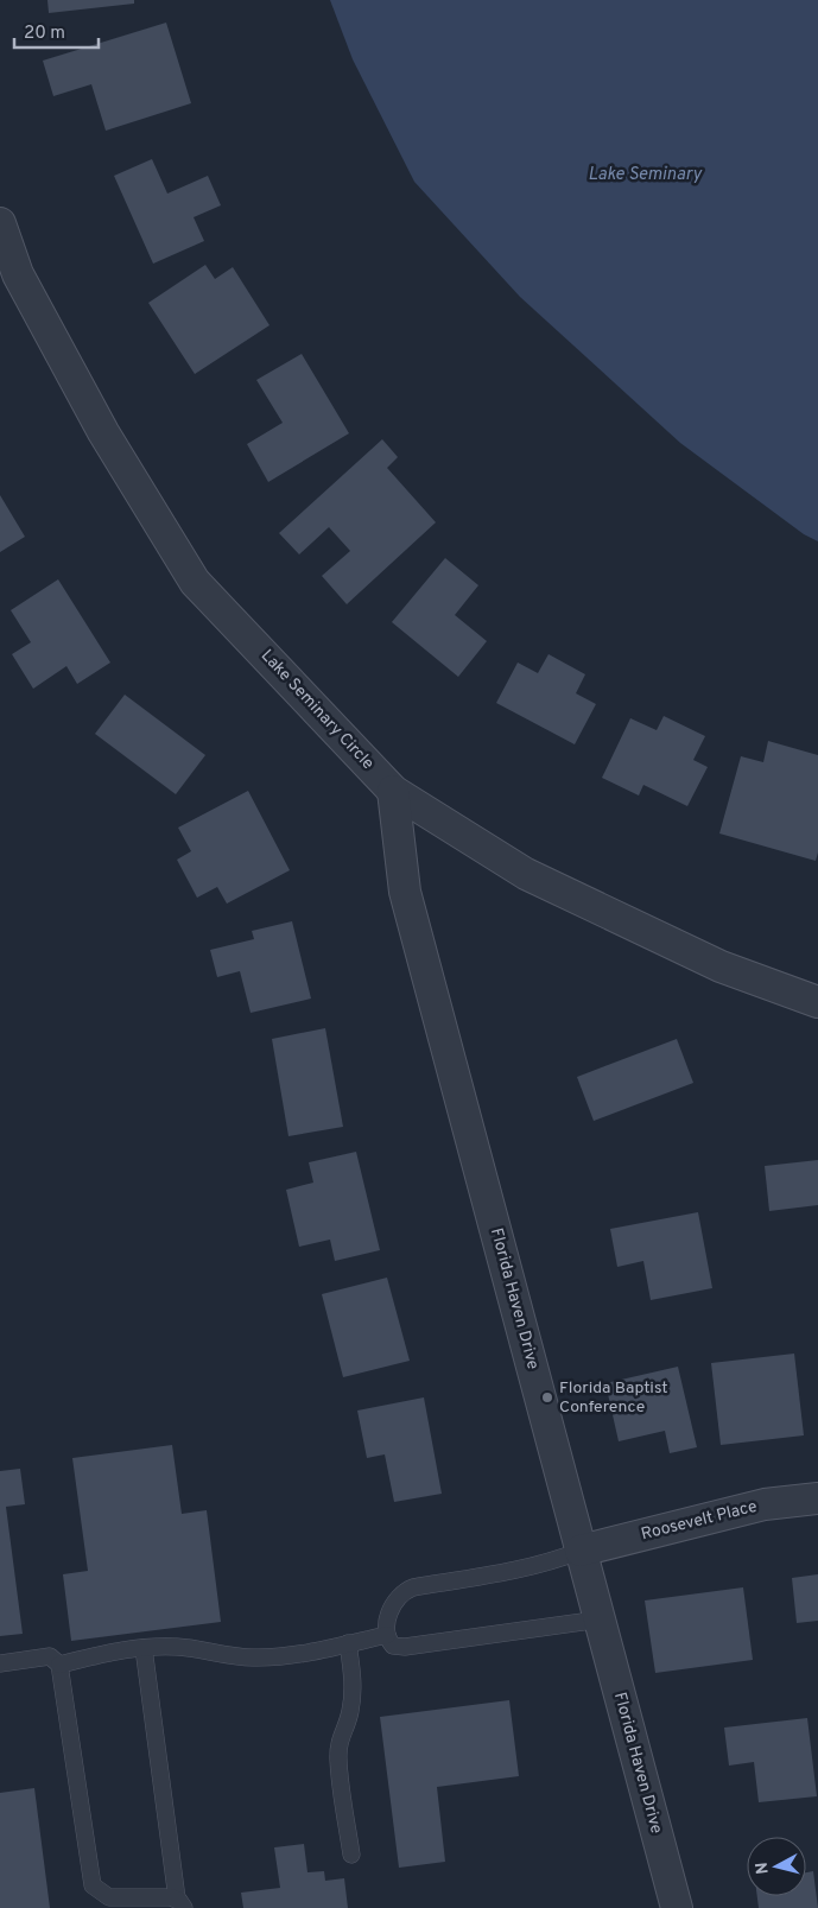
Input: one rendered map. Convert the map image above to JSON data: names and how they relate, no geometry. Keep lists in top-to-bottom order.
{
  "streets": {
    "street": ["Lake Seminary Circle", "Florida Haven Drive", "Roosevelt Place"]
  },
  "crossings": [
    ["Lake Seminary Circle", "Florida Haven Drive"],
    ["Florida Haven Drive", "Roosevelt Place"]
  ],
  "water": ["Lake Seminary"],
  "places": ["Florida Baptist Conference"],
  "scale_bar": "20 m",
  "north": "left"
}
